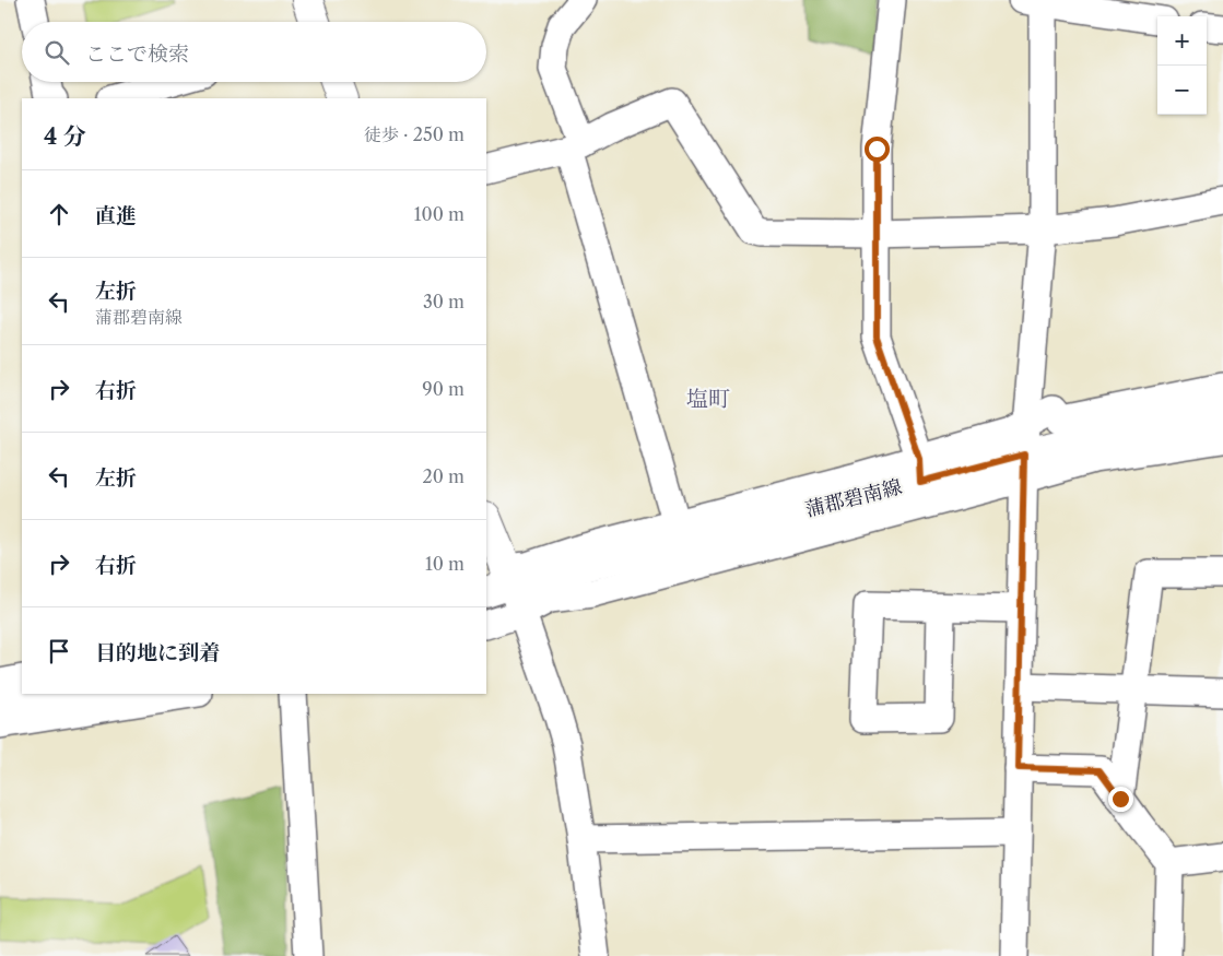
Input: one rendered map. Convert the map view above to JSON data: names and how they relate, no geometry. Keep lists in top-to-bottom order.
{
  "streets": {
    "main road": ["蒲郡碧南線"]
  },
  "districts": ["塩町"],
  "page": {
    "map_buttons": ["+", "−"],
    "search": "ここで検索",
    "heading": ["4 分", "徒歩 · 250 m"],
    "list": [
      ["直進", "100 m"],
      ["左折", "蒲郡碧南線", "30 m"],
      ["右折", "90 m"],
      ["左折", "20 m"],
      ["右折", "10 m"],
      "目的地に到着"
    ]
  }
}
